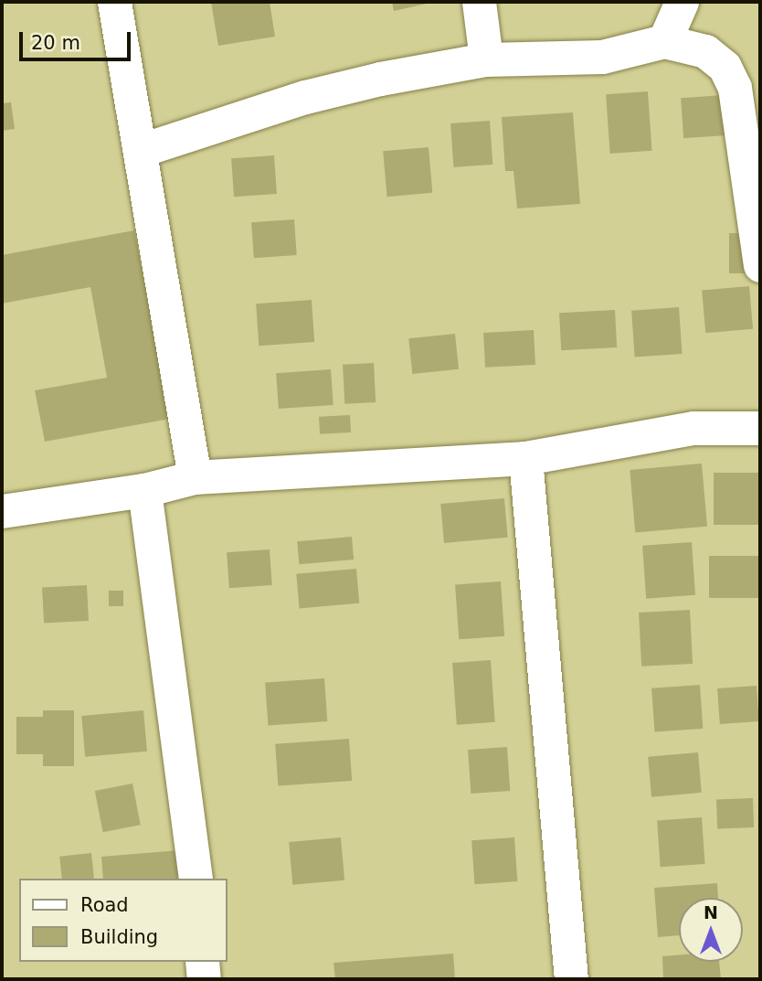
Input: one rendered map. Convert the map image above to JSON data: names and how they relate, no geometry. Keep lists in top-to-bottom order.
{
  "legend": ["Road", "Building"],
  "scale_bar": "20 m",
  "north": "top"
}
